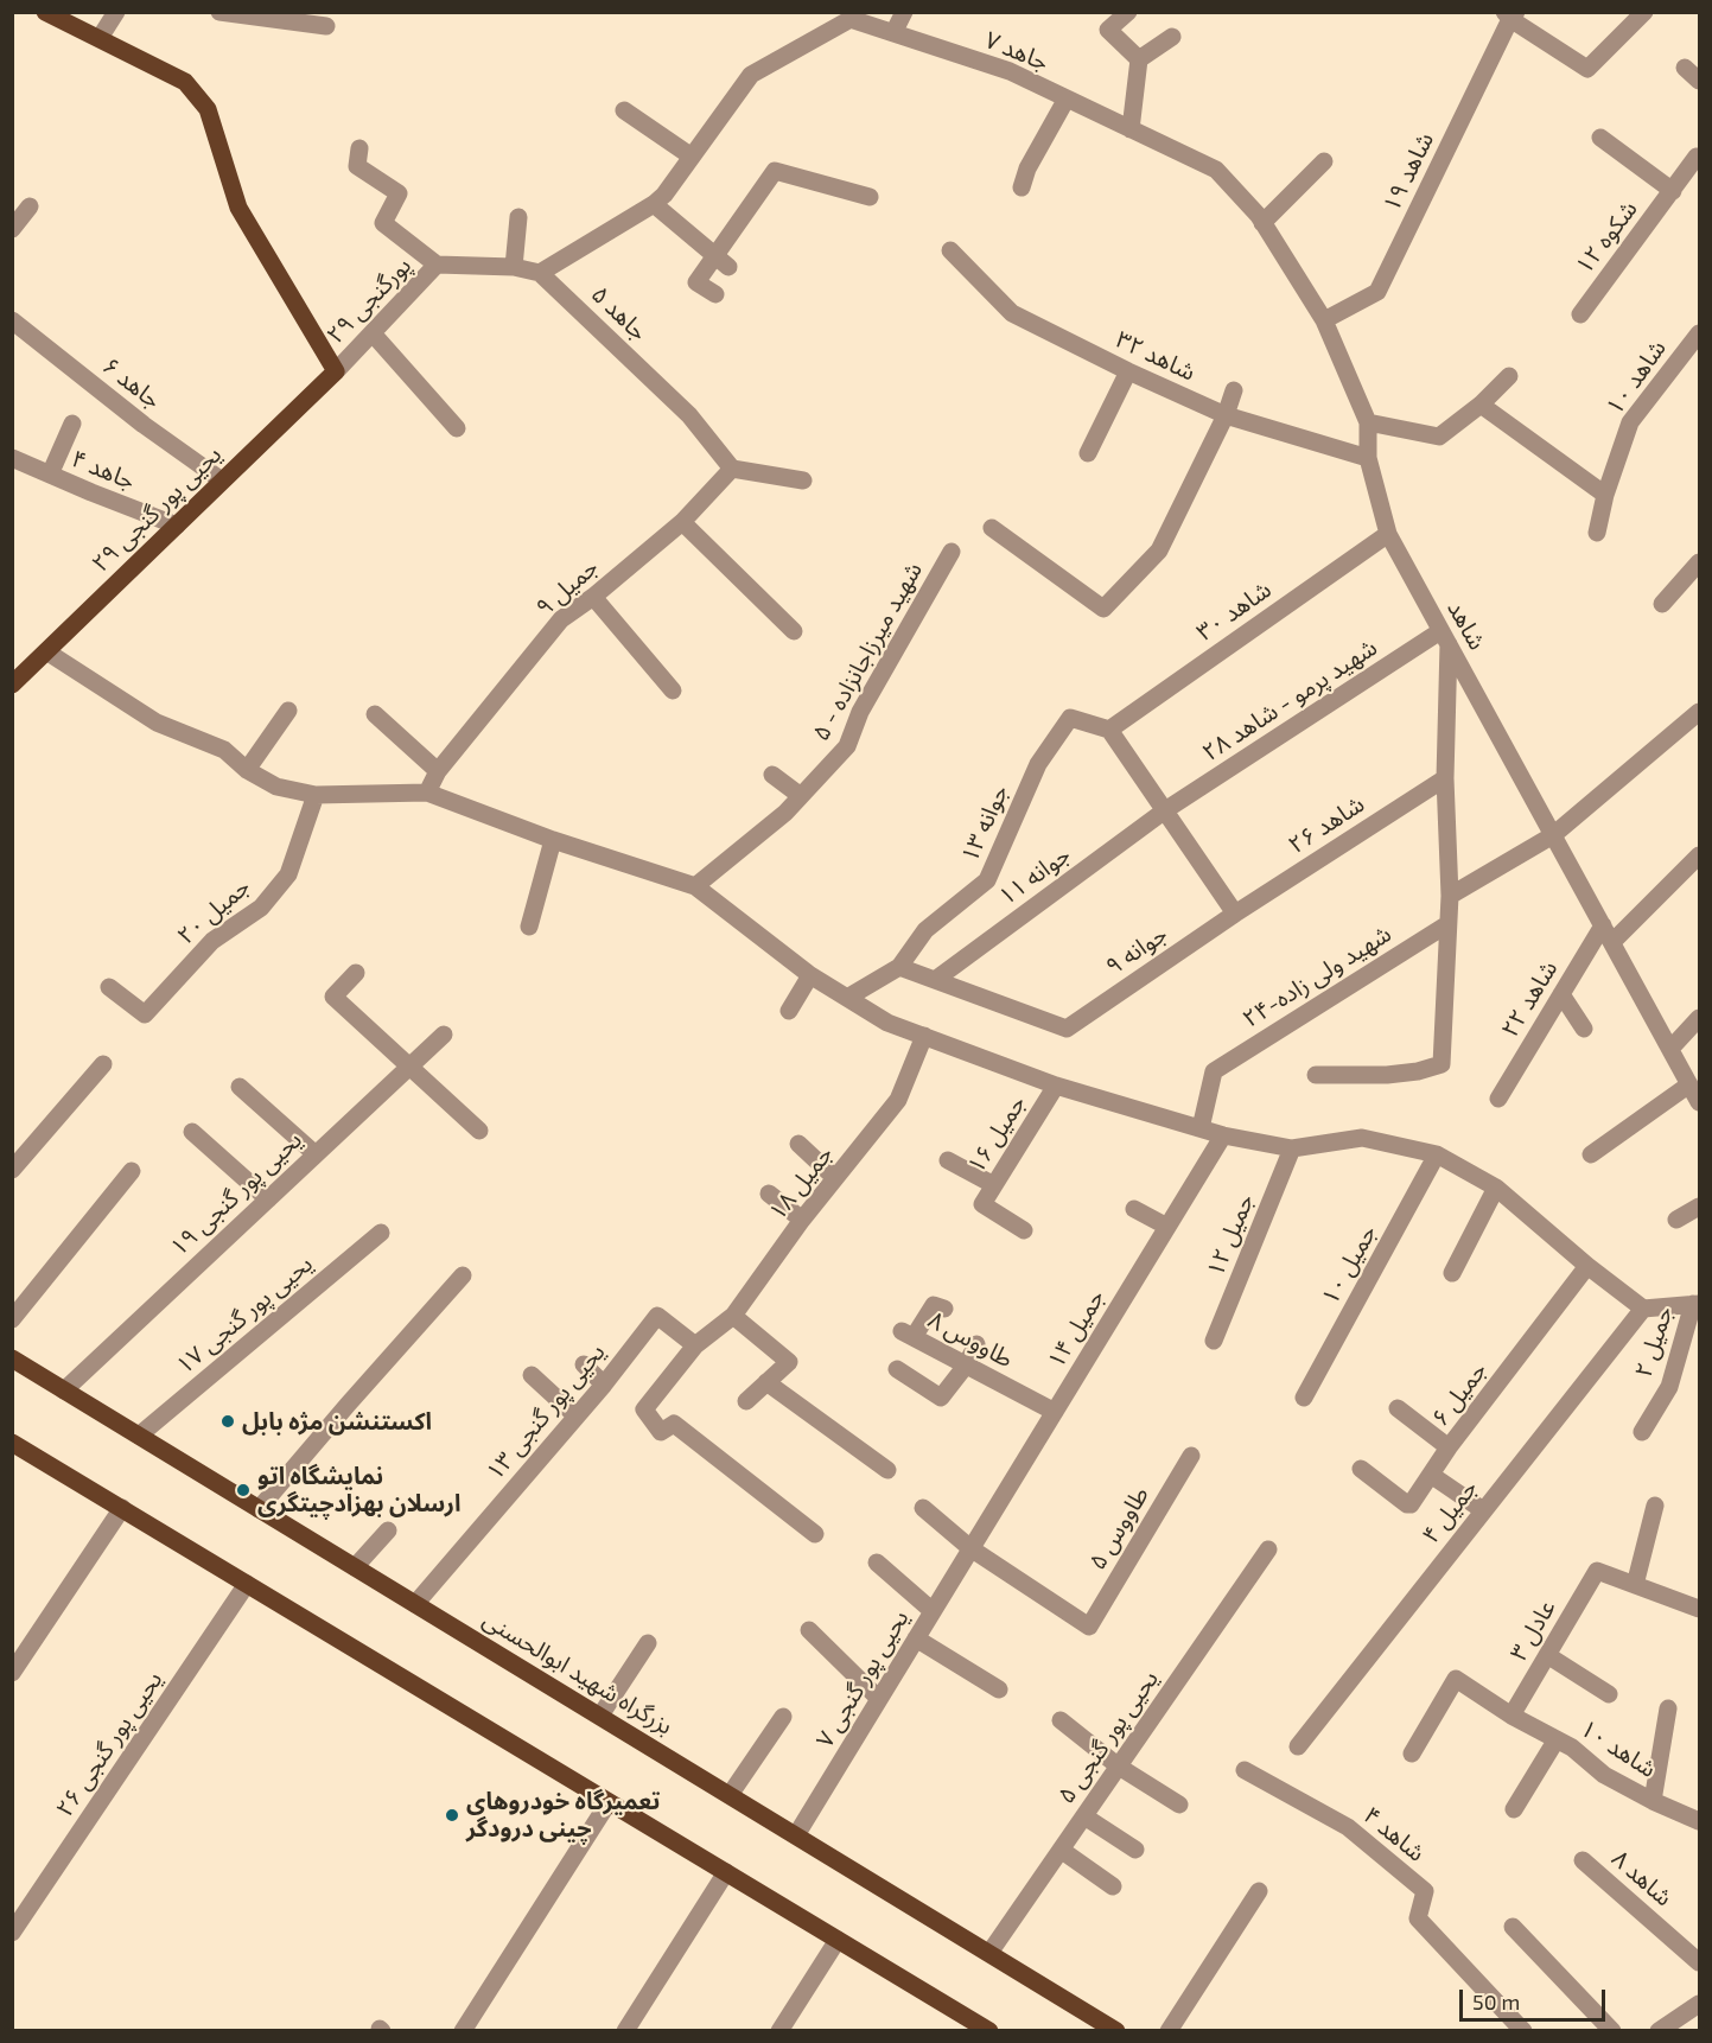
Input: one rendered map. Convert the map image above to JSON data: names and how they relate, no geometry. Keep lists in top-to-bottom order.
{
  "streets": {
    "main road": ["یحیی پور گنجی ۲۹", "بزرگراه شهید ابوالحسنی"],
    "street": [
      "جاهد ۷",
      "شاهد ۱۹",
      "شکوه ۱۲",
      "پورگنجی ۲۹",
      "جاهد ۵",
      "شاهد ۳۲",
      "شاهد ۱۰",
      "جاهد ۶",
      "جاهد ۴",
      "جمیل ۹",
      "شاهد ۳۰",
      "شاهد",
      "شهید میرزاجانزاده - ۵",
      "شهید پرمو - شاهد ۲۸",
      "جوانه ۱۳",
      "شاهد ۲۶",
      "جوانه ۱۱",
      "جمیل ۲۰",
      "جوانه ۹",
      "شهید ولی زاده-۲۴",
      "شاهد ۲۲",
      "جمیل ۱۶",
      "جمیل ۱۸",
      "یحیی پور گنجی ۱۹",
      "جمیل ۱۲",
      "جمیل ۱۰",
      "یحیی پور گنجی ۱۷",
      "جمیل ۱۴",
      "طاووس ۸",
      "جمیل ۲",
      "جمیل ۶",
      "یحیی پور گنجی ۱۳",
      "جمیل ۴",
      "طاووس ۵",
      "عادل ۳",
      "یحیی پور گنجی ۷",
      "یحیی پور گنجی ۵",
      "یحیی پور گنجی ۲۶",
      "شاهد ۴",
      "شاهد ۸"
    ]
  },
  "crossings": [
    ["جاهد ۷", "جاهد ۵"],
    ["جاهد ۷", "شاهد"],
    ["شاهد ۱۹", "شاهد"],
    ["پورگنجی ۲۹", "یحیی پور گنجی ۲۹"],
    ["جاهد ۵", "جمیل ۹"],
    ["شاهد ۳۲", "شاهد"],
    ["شاهد ۱۰", "عادل ۳"],
    ["جاهد ۶", "یحیی پور گنجی ۲۹"],
    ["جاهد ۴", "یحیی پور گنجی ۲۹"],
    ["شاهد ۳۰", "شاهد"],
    ["شاهد ۳۰", "جوانه ۱۳"],
    ["شاهد", "شهید پرمو - شاهد ۲۸"],
    ["شاهد", "شاهد ۲۲"],
    ["شهید پرمو - شاهد ۲۸", "جوانه ۱۱"],
    ["شاهد ۲۶", "جوانه ۹"],
    ["جوانه ۱۱", "جوانه ۹"],
    ["جمیل ۱۸", "یحیی پور گنجی ۱۳"],
    ["یحیی پور گنجی ۱۹", "بزرگراه شهید ابوالحسنی"],
    ["یحیی پور گنجی ۱۷", "بزرگراه شهید ابوالحسنی"],
    ["جمیل ۱۴", "طاووس ۸"],
    ["جمیل ۱۴", "طاووس ۵"],
    ["جمیل ۱۴", "یحیی پور گنجی ۷"],
    ["یحیی پور گنجی ۱۳", "بزرگراه شهید ابوالحسنی"],
    ["طاووس ۵", "یحیی پور گنجی ۷"],
    ["بزرگراه شهید ابوالحسنی", "یحیی پور گنجی ۷"],
    ["بزرگراه شهید ابوالحسنی", "یحیی پور گنجی ۵"]
  ],
  "places": ["اکستنشن مژه بابل", "نمایشگاه اتو ارسلان بهزادچیتگری", "تعمیرگاه خودروهای چینی درودگر"],
  "scale_bar": "50 m"
}
